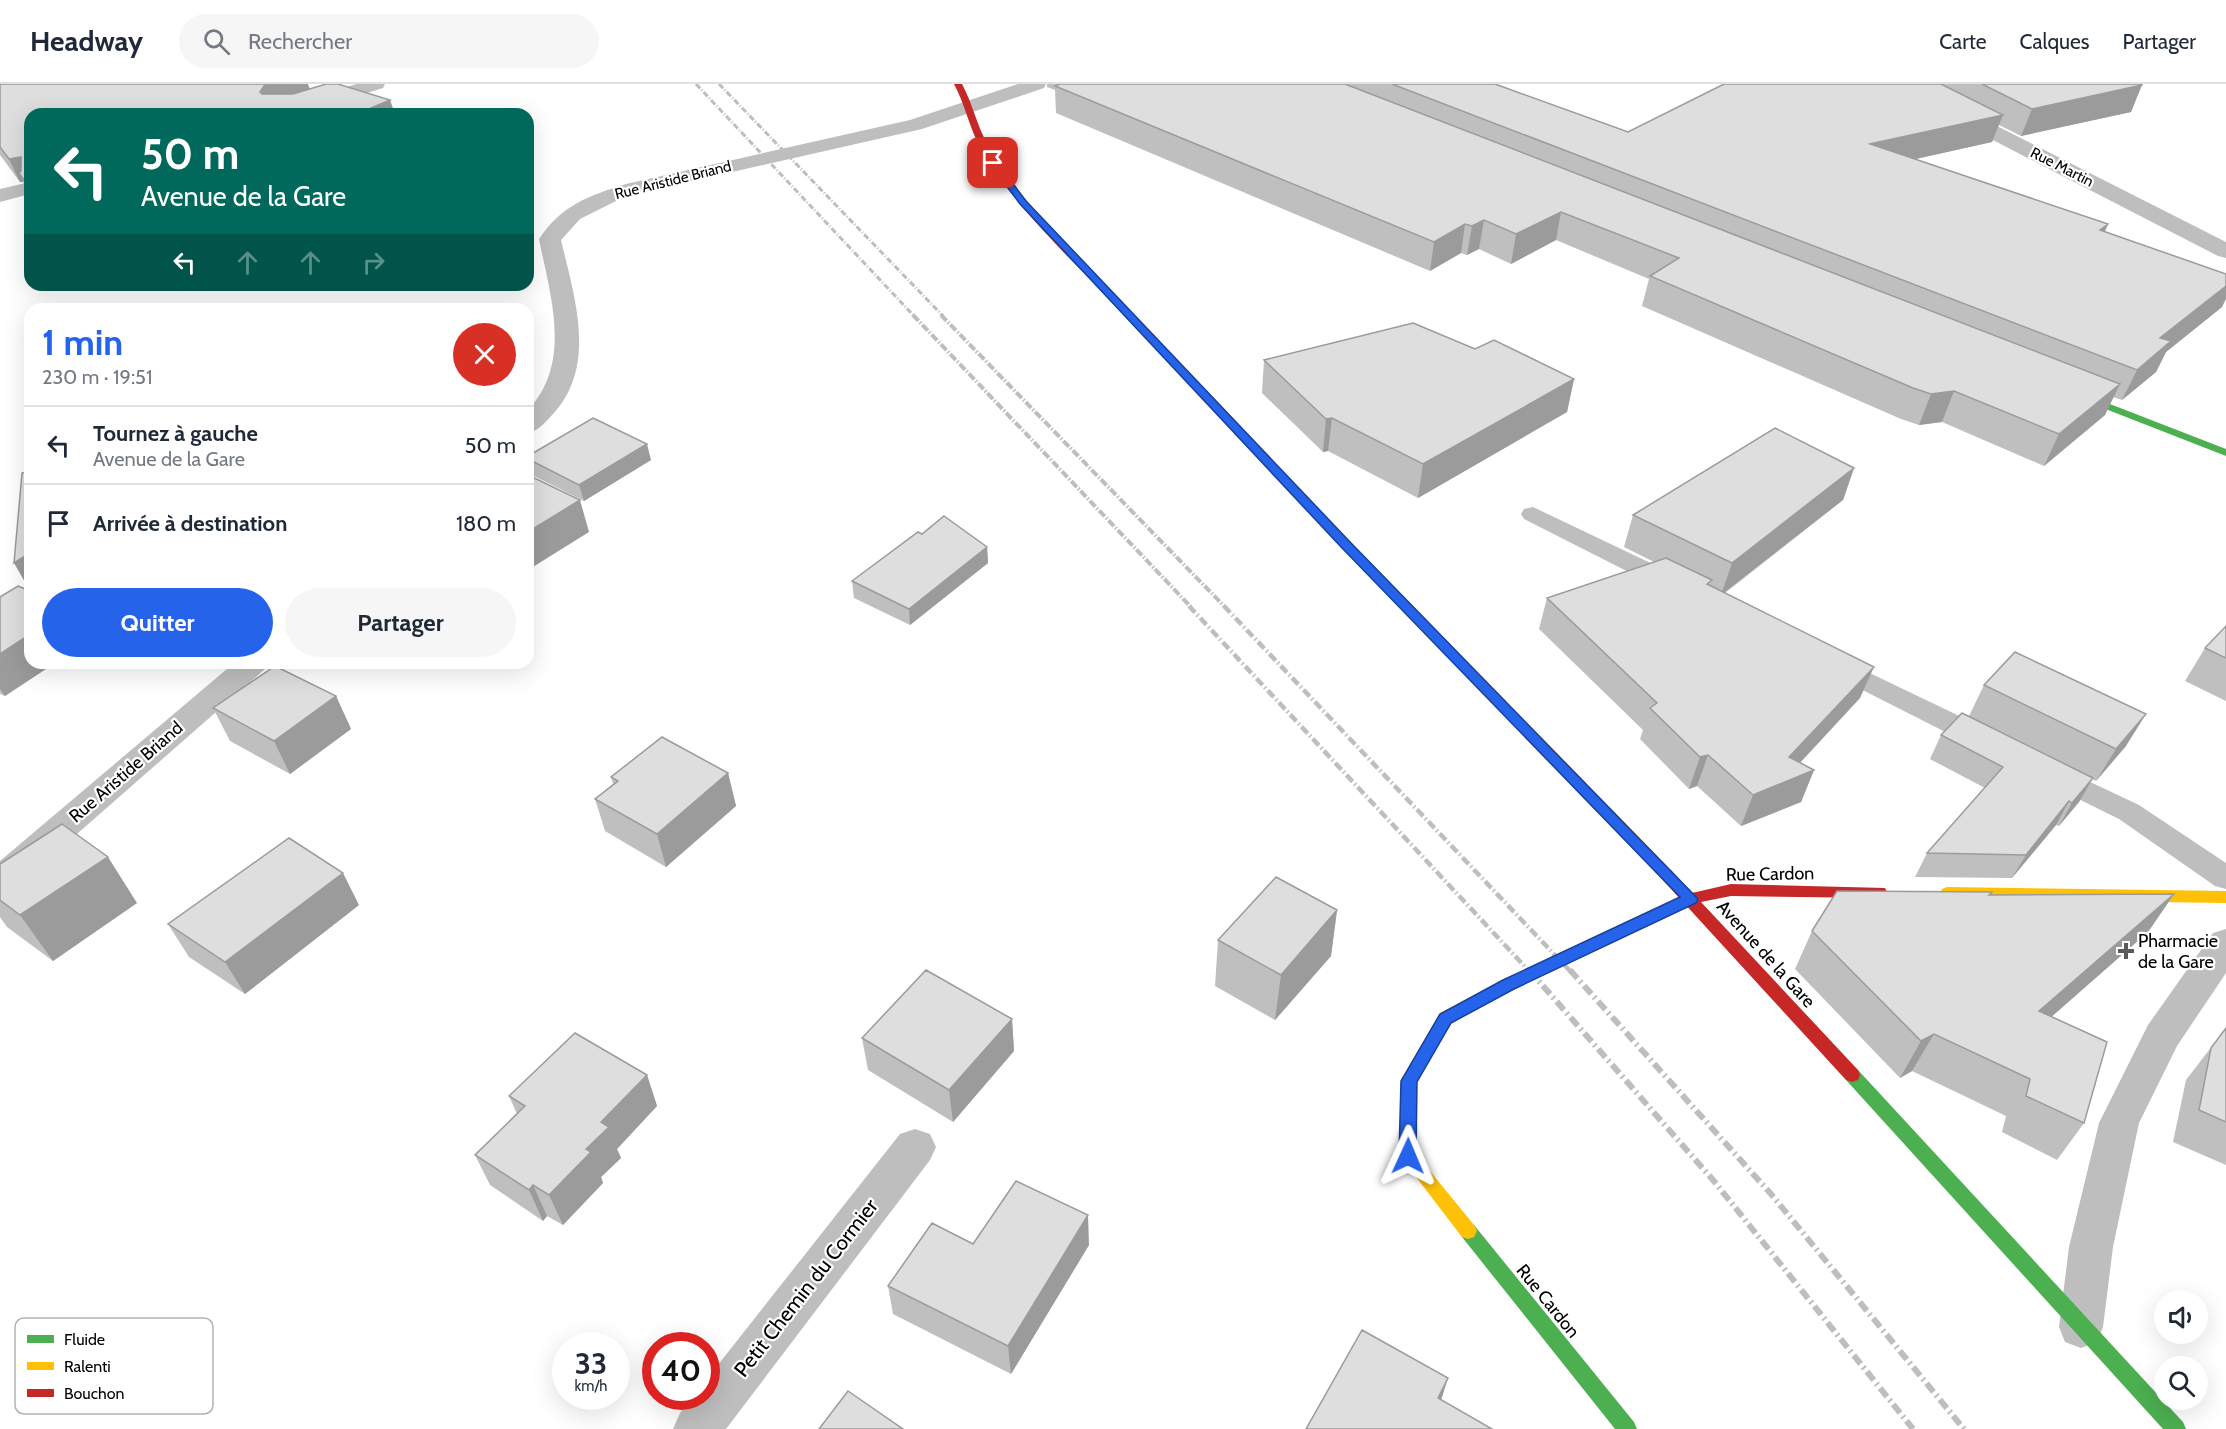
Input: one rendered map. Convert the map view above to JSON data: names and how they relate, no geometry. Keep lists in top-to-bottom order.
{
  "streets": {
    "street": [
      "Rue Martin",
      "Rue Aristide Briand",
      "Rue Cardon",
      "Avenue de la Gare",
      "Petit Chemin du Cormier"
    ]
  },
  "crossings": [
    ["Rue Aristide Briand", "Avenue de la Gare"],
    ["Rue Cardon", "Avenue de la Gare"]
  ],
  "places": {
    "health": ["Pharmacie de la Gare"]
  },
  "legend": ["Fluide", "Ralenti", "Bouchon"],
  "page": {
    "header": "Headway",
    "search": "Rechercher",
    "nav": ["Carte", "Calques", "Partager"],
    "turn": ["50 m", "Avenue de la Gare"],
    "heading": ["1 min", "230 m · 19:51"],
    "list": [
      {
        "name": "Tournez à gauche",
        "note": "Avenue de la Gare",
        "value": "50 m"
      },
      {
        "name": "Arrivée à destination",
        "value": "180 m"
      }
    ],
    "buttons": ["Quitter", "Partager"],
    "speed": "33 km/h",
    "limit": "40"
  }
}
